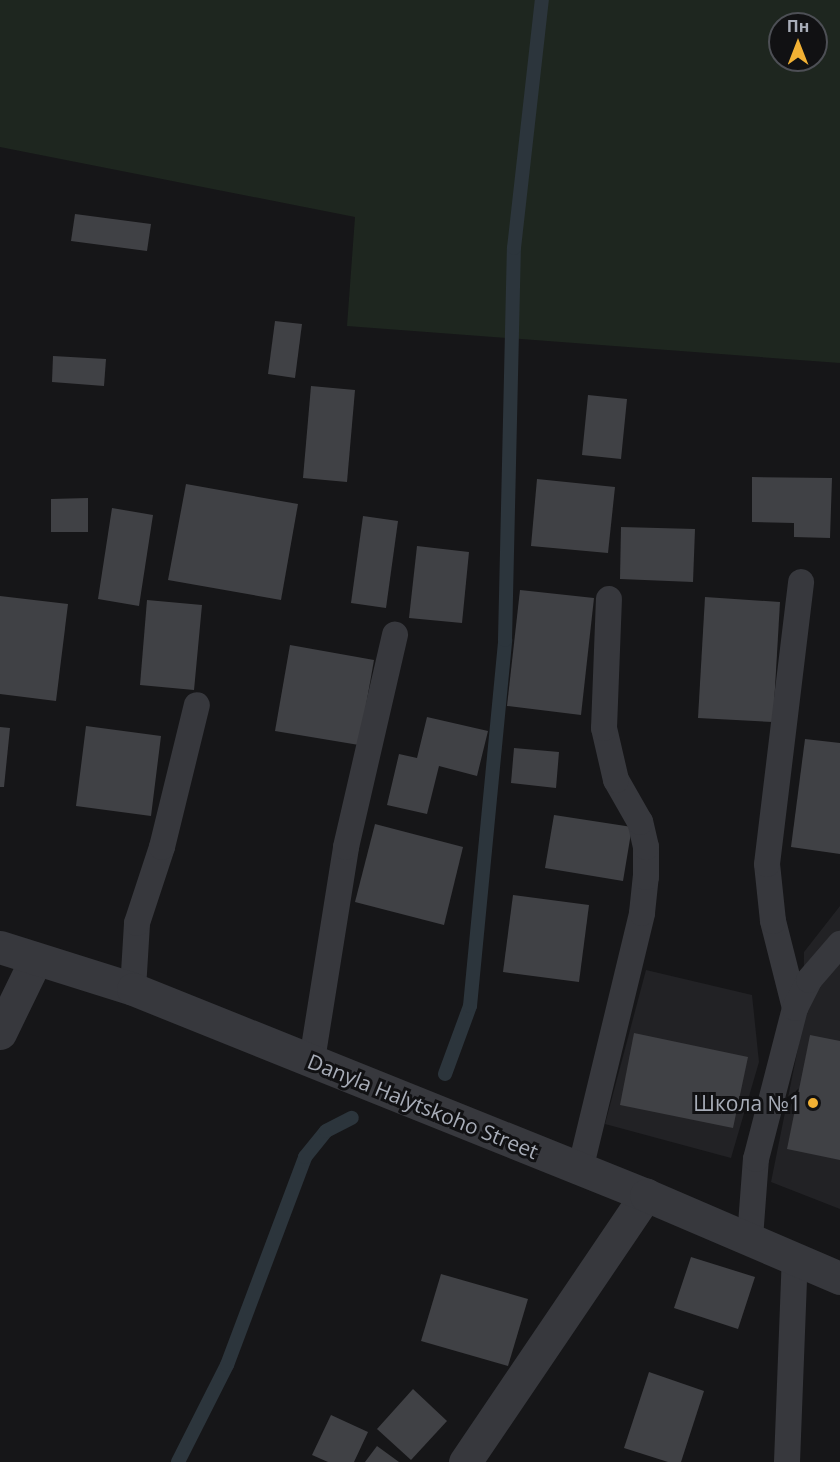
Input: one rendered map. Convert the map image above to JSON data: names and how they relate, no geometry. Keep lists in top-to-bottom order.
{
  "streets": {
    "street": ["Danyla Halytskoho Street"]
  },
  "places": ["Школа №1"],
  "north": "top"
}
